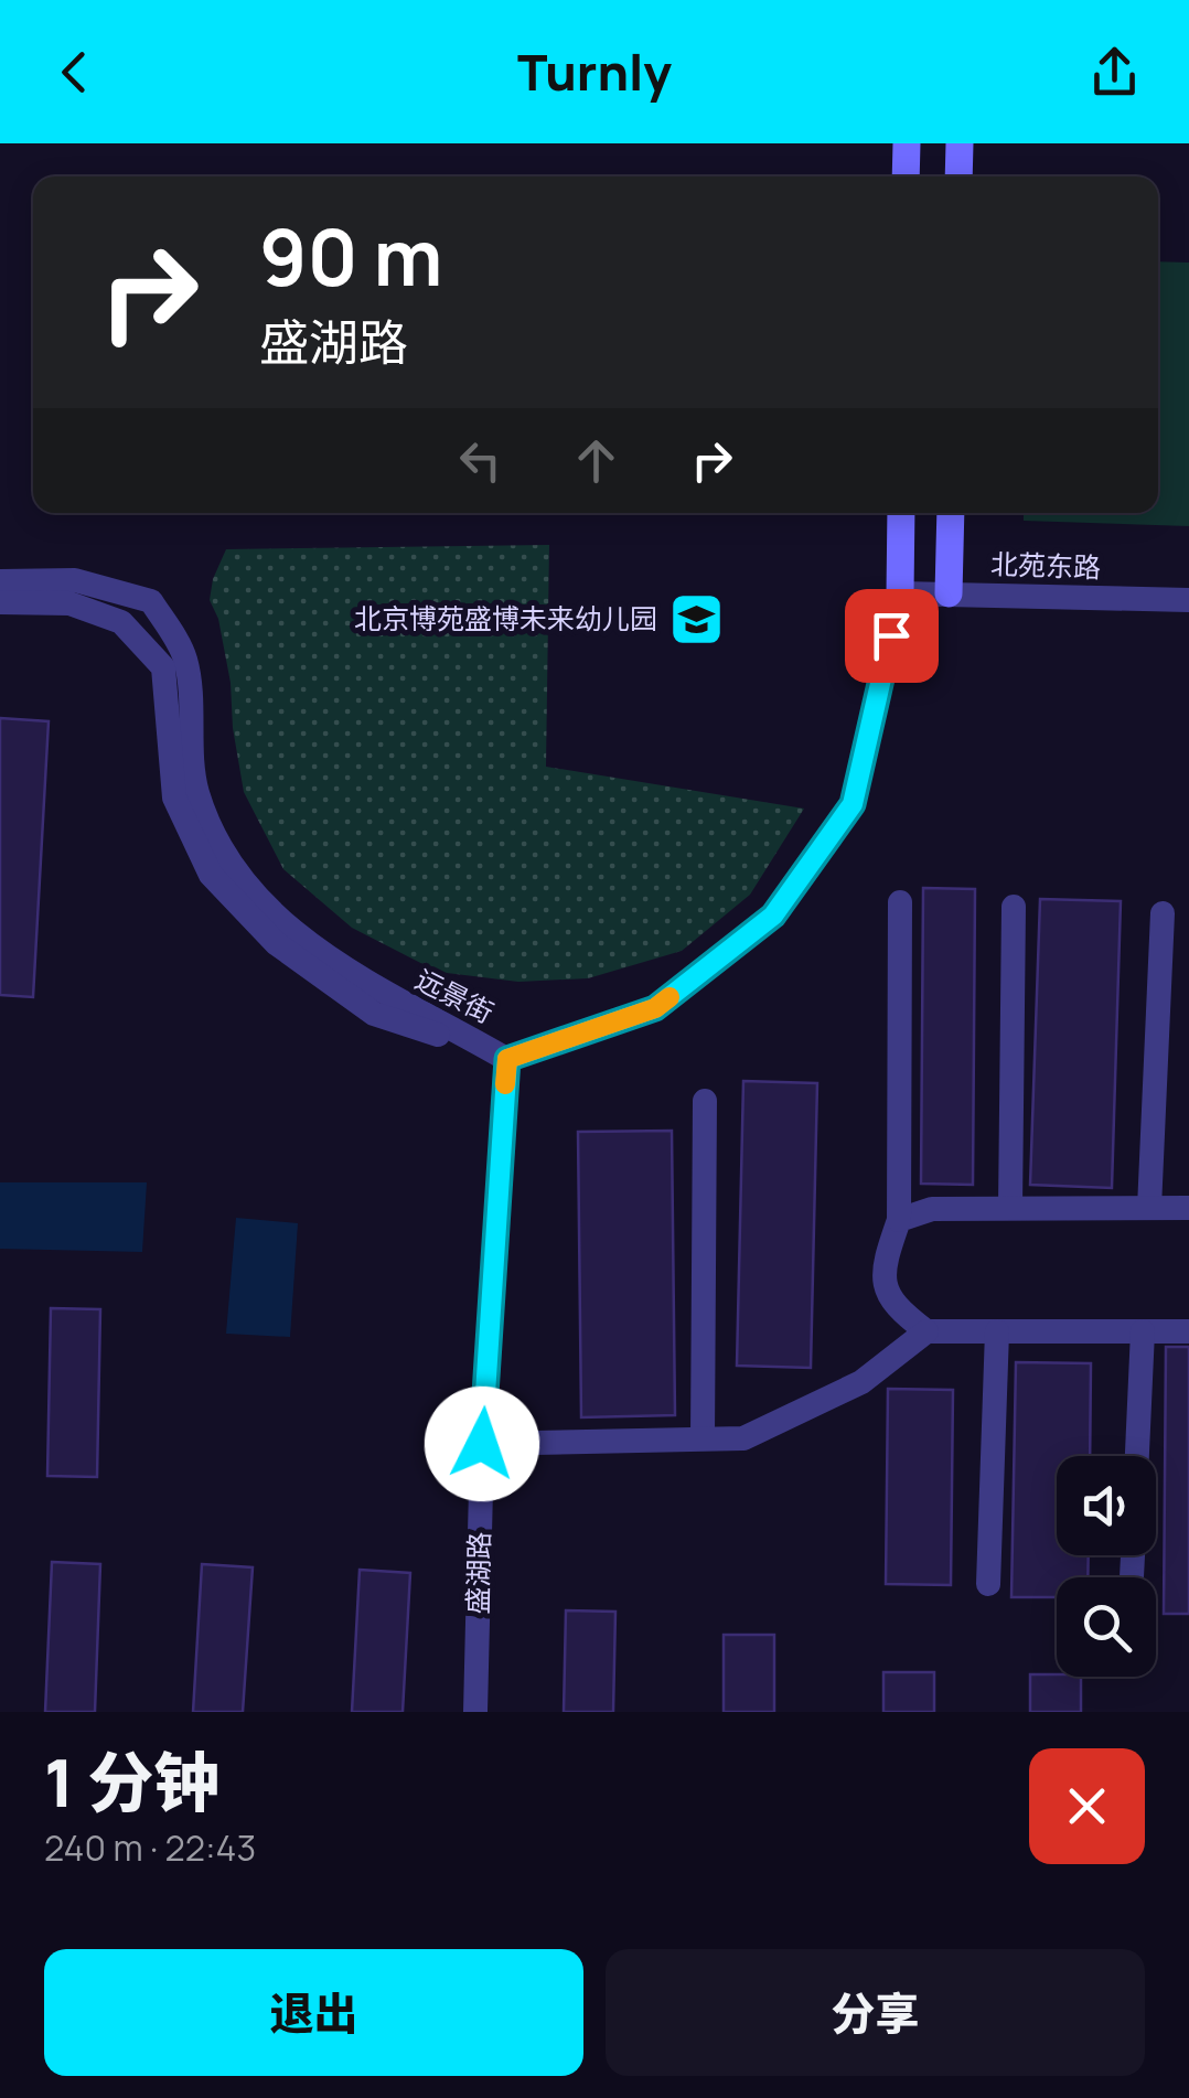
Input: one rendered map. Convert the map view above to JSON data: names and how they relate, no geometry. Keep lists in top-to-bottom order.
{
  "streets": {
    "street": ["北苑东路", "远景街", "盛湖路"]
  },
  "crossings": [
    ["远景街", "盛湖路"]
  ],
  "places": {
    "school or university": ["北京博苑盛博未来幼儿园"]
  },
  "page": {
    "header": "Turnly",
    "turn": ["90 m", "盛湖路"],
    "heading": ["1 分钟", "240 m · 22:43"],
    "buttons": ["退出", "分享"]
  }
}
